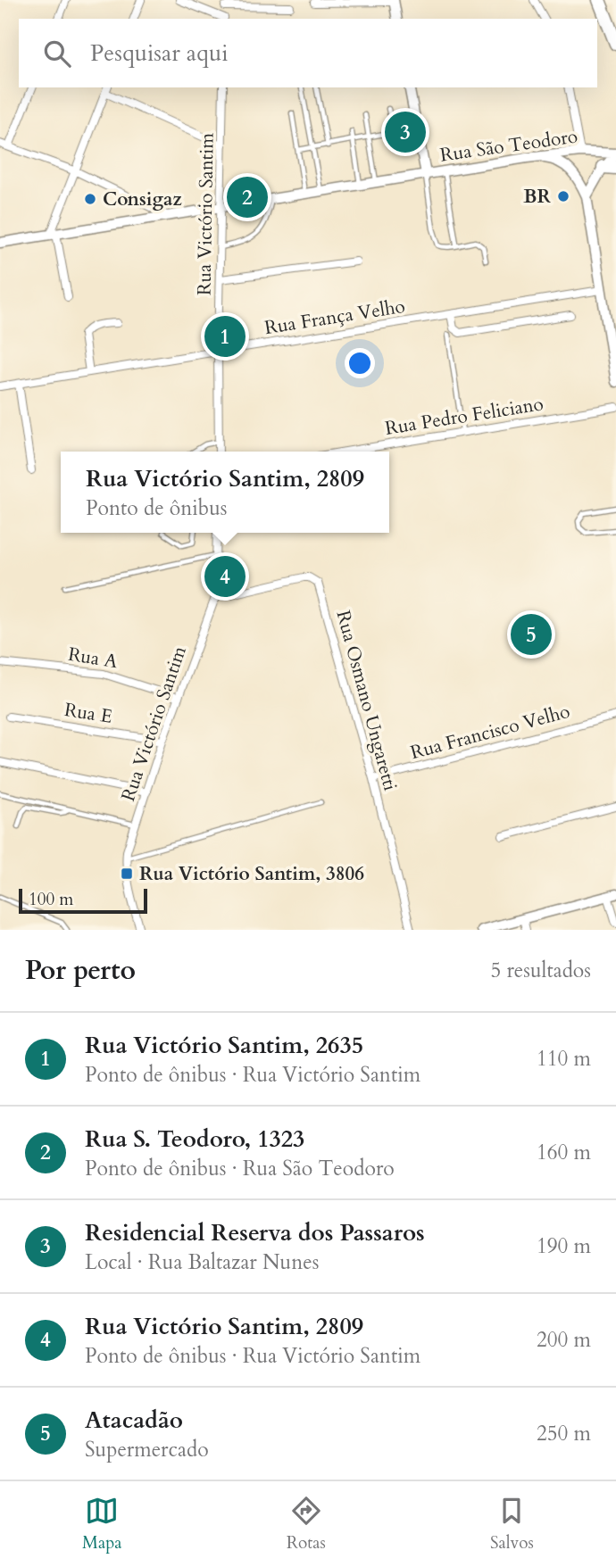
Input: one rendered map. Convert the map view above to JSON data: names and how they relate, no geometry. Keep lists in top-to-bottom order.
{
  "streets": {
    "main road": ["Rua São Teodoro"],
    "street": [
      "Rua Victório Santim",
      "Rua França Velho",
      "Rua Pedro Feliciano",
      "Rua A",
      "Rua Osmano Ungaretti",
      "Rua E",
      "Rua Francisco Velho"
    ]
  },
  "crossings": [
    ["Rua São Teodoro", "Rua Victório Santim"],
    ["Rua Victório Santim", "Rua França Velho"],
    ["Rua Victório Santim", "Rua A"],
    ["Rua Victório Santim", "Rua Osmano Ungaretti"],
    ["Rua Victório Santim", "Rua E"],
    ["Rua Osmano Ungaretti", "Rua Francisco Velho"]
  ],
  "places": {
    "other": ["BR", "Consigaz"],
    "transit": ["Rua Victório Santim, 3806"]
  },
  "scale_bar": "100 m",
  "page": {
    "search": "Pesquisar aqui",
    "pins": [
      "3",
      "2",
      "1",
      "4",
      "5"
    ],
    "popup": ["Rua Victório Santim, 2809", "Ponto de ônibus"],
    "scale": "100 m",
    "heading": ["Por perto", "5 resultados"],
    "list": [
      {
        "mark": "1",
        "name": "Rua Victório Santim, 2635",
        "note": "Ponto de ônibus · Rua Victório Santim",
        "value": "110 m"
      },
      {
        "mark": "2",
        "name": "Rua S. Teodoro, 1323",
        "note": "Ponto de ônibus · Rua São Teodoro",
        "value": "160 m"
      },
      {
        "mark": "3",
        "name": "Residencial Reserva dos Passaros",
        "note": "Local · Rua Baltazar Nunes",
        "value": "190 m"
      },
      {
        "mark": "4",
        "name": "Rua Victório Santim, 2809",
        "note": "Ponto de ônibus · Rua Victório Santim",
        "value": "200 m"
      },
      {
        "mark": "5",
        "name": "Atacadão",
        "note": "Supermercado",
        "value": "250 m"
      }
    ],
    "nav": ["Mapa", "Rotas", "Salvos"]
  }
}
